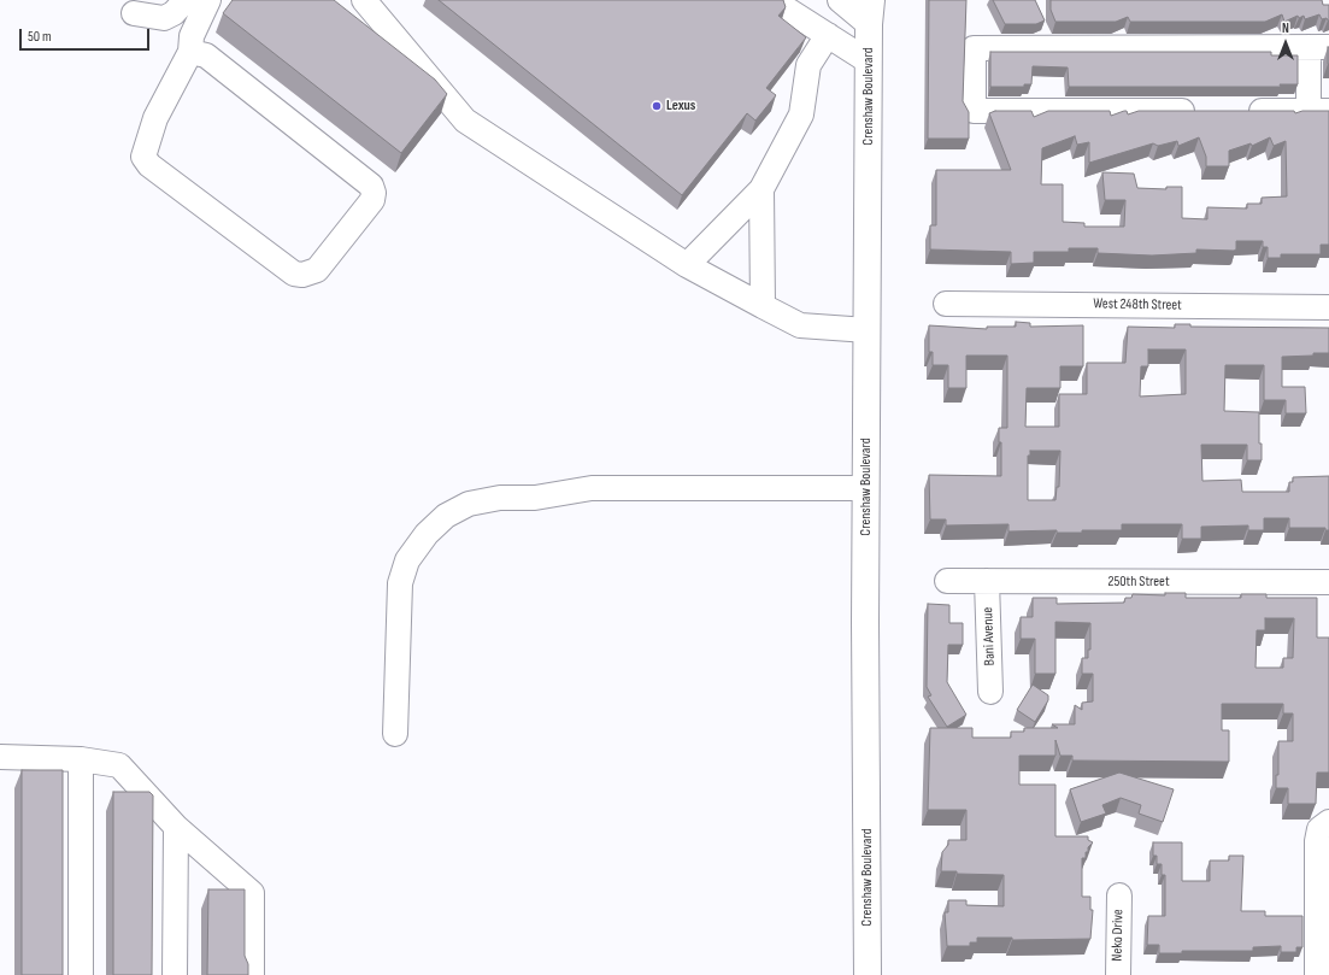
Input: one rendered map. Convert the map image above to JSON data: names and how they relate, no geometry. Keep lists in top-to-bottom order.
{
  "streets": {
    "main road": ["Crenshaw Boulevard"],
    "street": [
      "West 248th Street",
      "250th Street",
      "Bani Avenue",
      "Neko Drive"
    ]
  },
  "crossings": [
    ["250th Street", "Bani Avenue"]
  ],
  "places": ["Lexus"],
  "scale_bar": "50 m",
  "north": "top"
}
